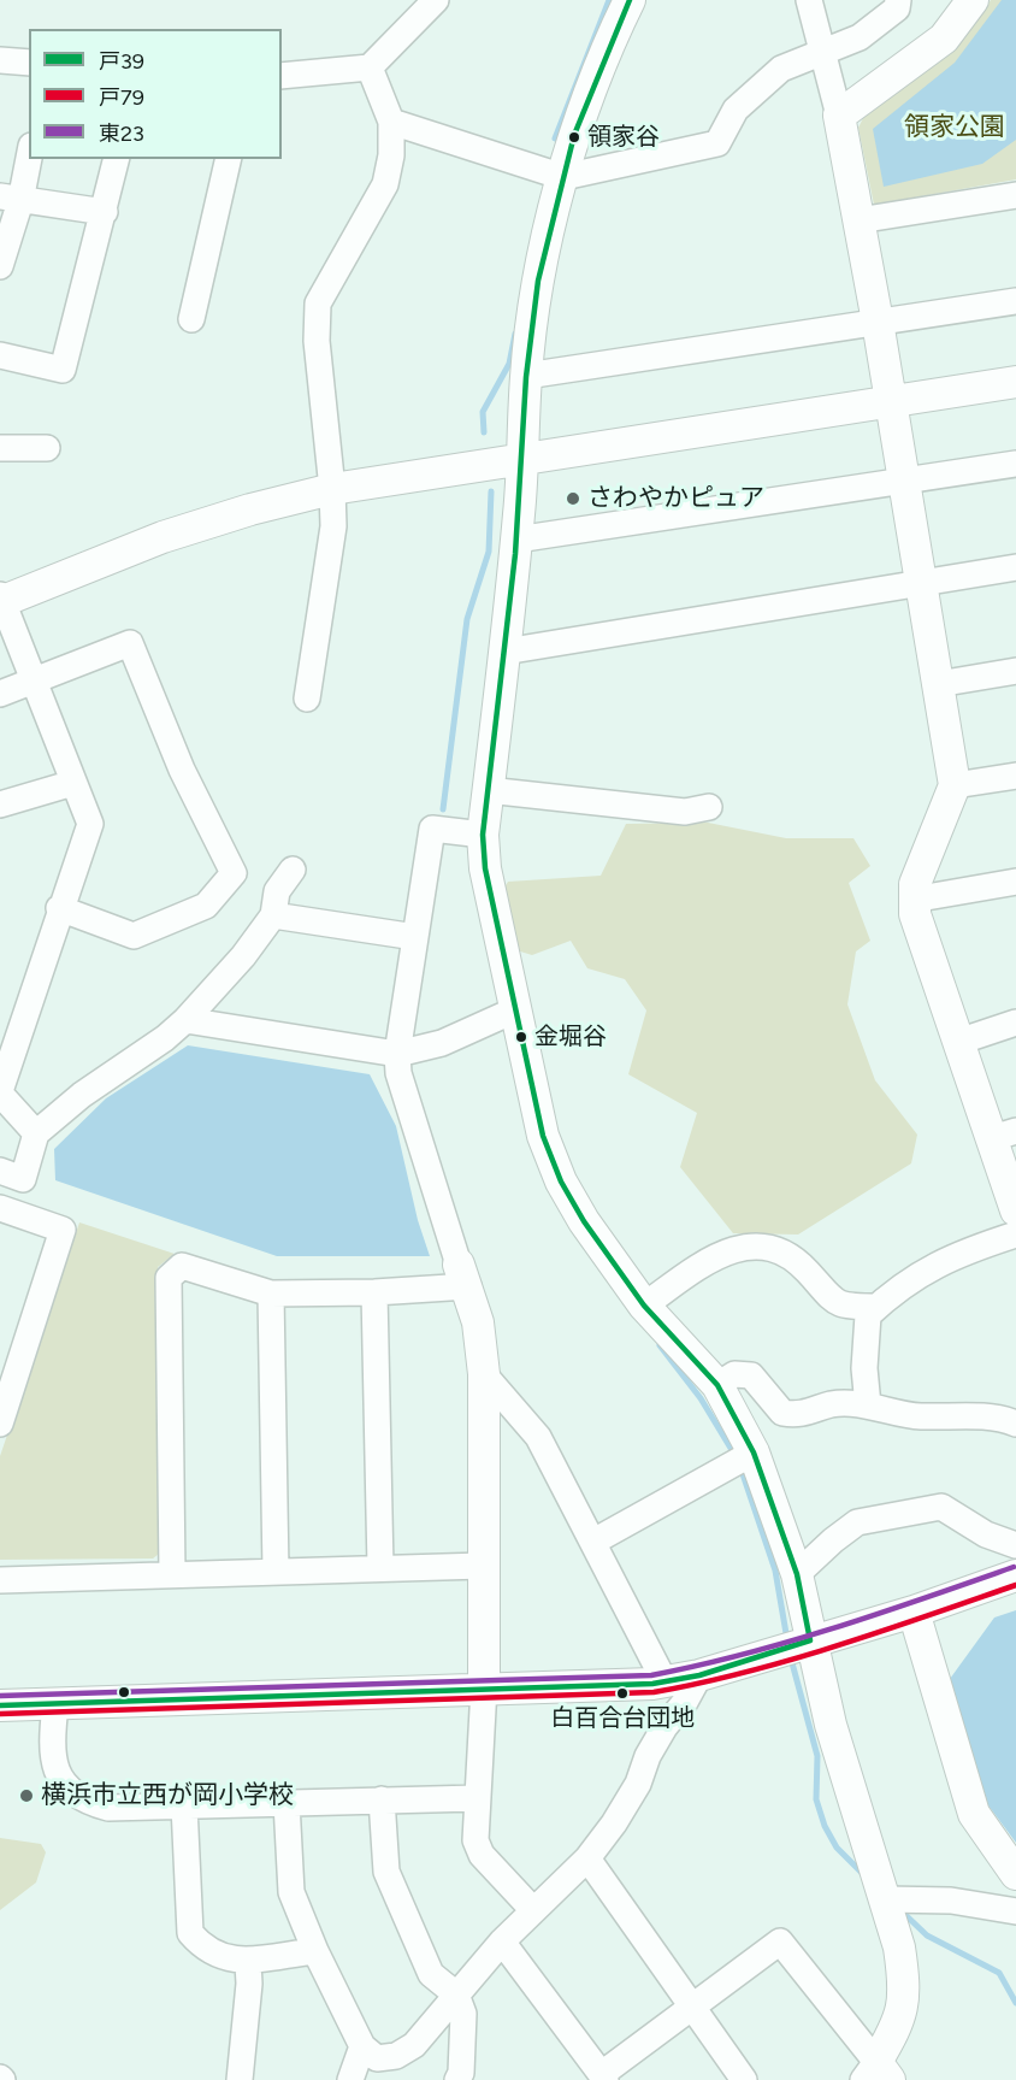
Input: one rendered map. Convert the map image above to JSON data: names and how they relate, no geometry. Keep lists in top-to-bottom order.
{
  "parks": ["領家公園"],
  "places": [
    "領家谷",
    "さわやかピュア",
    "金堀谷",
    "白百合台団地",
    "横浜市立西が岡小学校"
  ],
  "lines": ["transit line 戸39", "transit line 東23", "transit line 戸79"],
  "legend": ["戸39", "戸79", "東23"]
}
